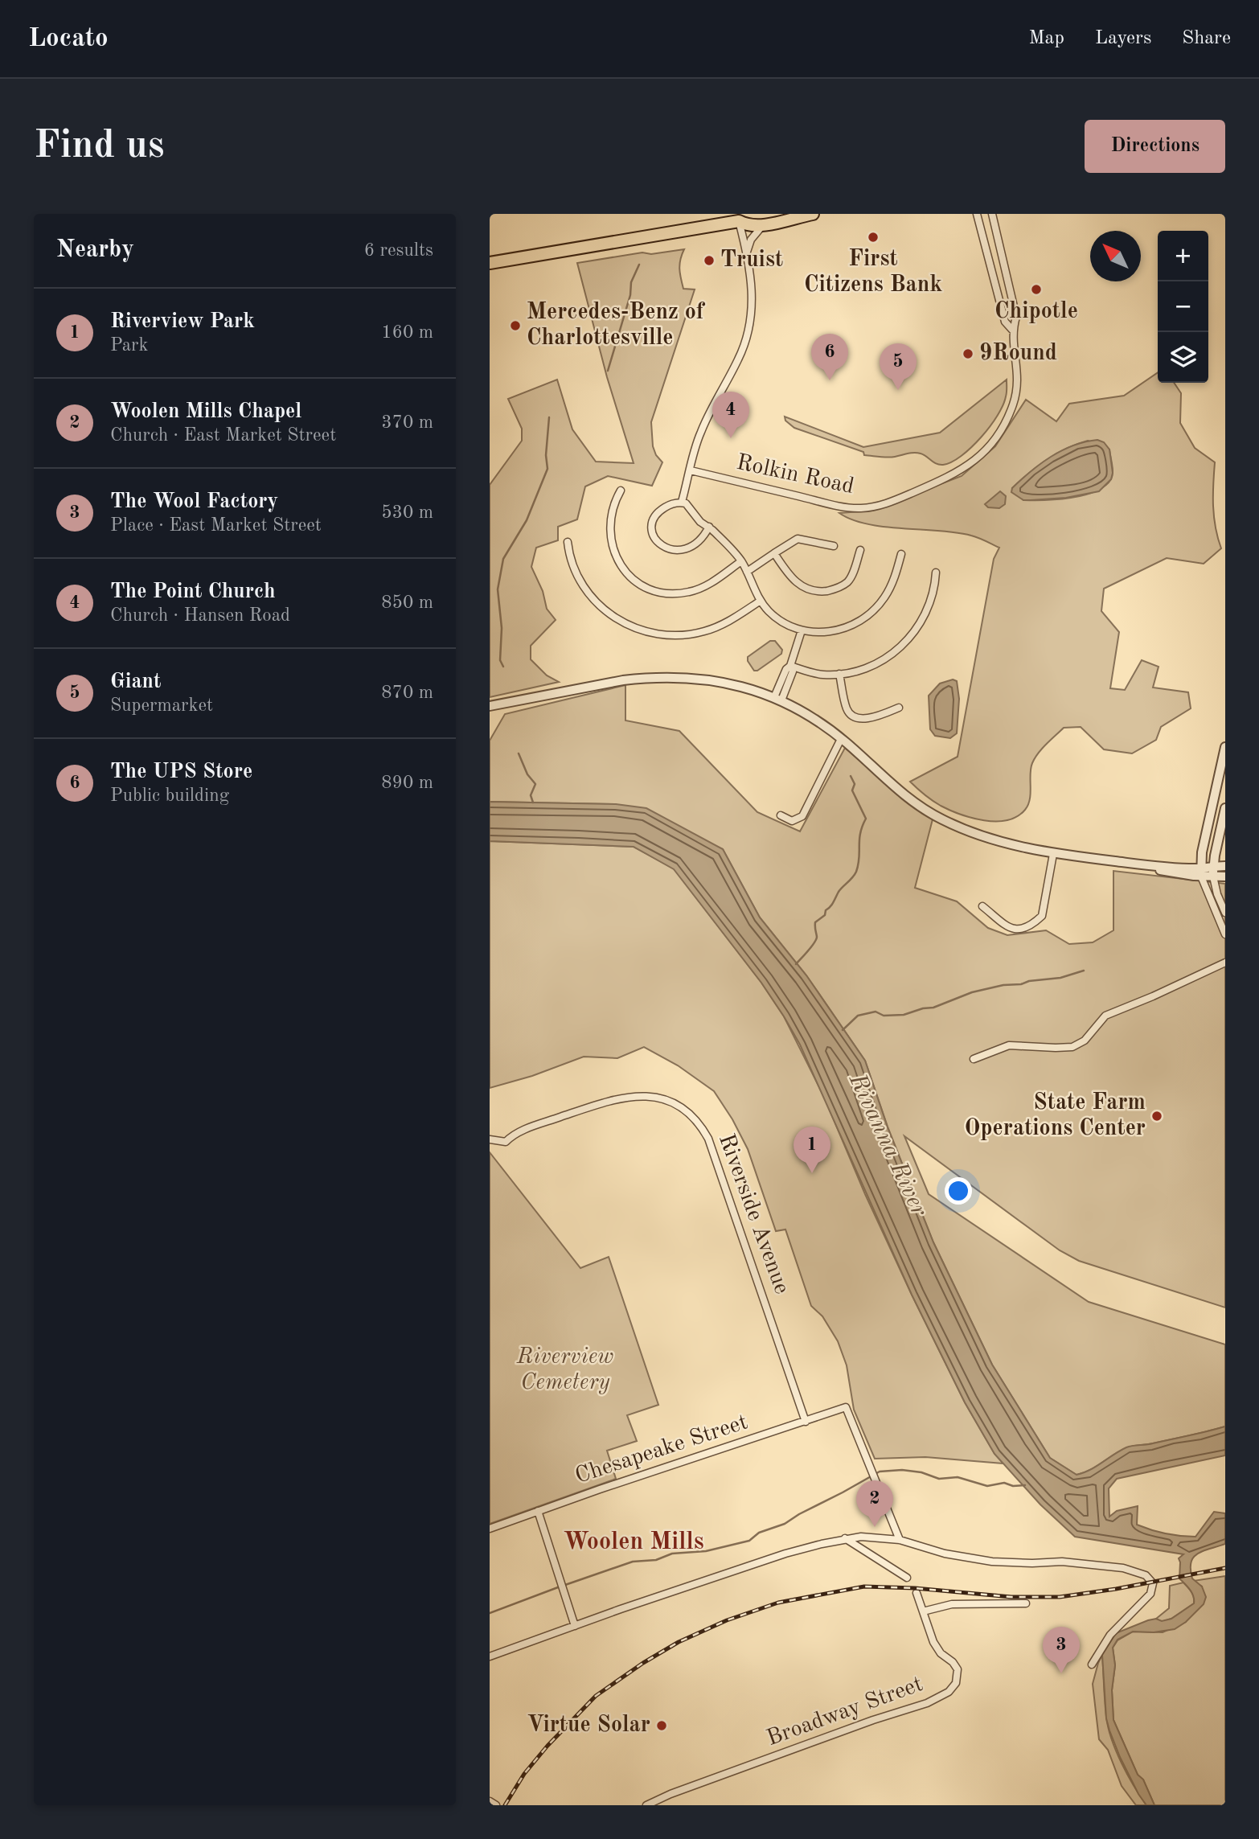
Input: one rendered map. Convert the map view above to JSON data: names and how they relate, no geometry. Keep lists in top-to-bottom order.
{
  "streets": {
    "street": [
      "Rolkin Road",
      "Riverside Avenue",
      "Chesapeake Street",
      "Broadway Street"
    ]
  },
  "crossings": [
    ["Riverside Avenue", "Chesapeake Street"]
  ],
  "districts": ["Woolen Mills"],
  "water": ["Rivanna River"],
  "parks": ["Riverview Cemetery"],
  "places": [
    "First Citizens Bank",
    "Truist",
    "Chipotle",
    "Mercedes-Benz of Charlottesville",
    "9Round",
    "State Farm Operations Center",
    "Virtue Solar"
  ],
  "north": "top left",
  "page": {
    "header": "Locato",
    "nav": ["Map", "Layers", "Share"],
    "buttons": "Directions",
    "title": "Find us",
    "heading": ["Nearby", "6 results"],
    "map_buttons": ["+", "−"],
    "list": [
      {
        "mark": "1",
        "name": "Riverview Park",
        "note": "Park",
        "value": "160 m"
      },
      {
        "mark": "2",
        "name": "Woolen Mills Chapel",
        "note": "Church · East Market Street",
        "value": "370 m"
      },
      {
        "mark": "3",
        "name": "The Wool Factory",
        "note": "Place · East Market Street",
        "value": "530 m"
      },
      {
        "mark": "4",
        "name": "The Point Church",
        "note": "Church · Hansen Road",
        "value": "850 m"
      },
      {
        "mark": "5",
        "name": "Giant",
        "note": "Supermarket",
        "value": "870 m"
      },
      {
        "mark": "6",
        "name": "The UPS Store",
        "note": "Public building",
        "value": "890 m"
      }
    ],
    "pins": [
      "6",
      "5",
      "4",
      "1",
      "2",
      "3"
    ]
  }
}
